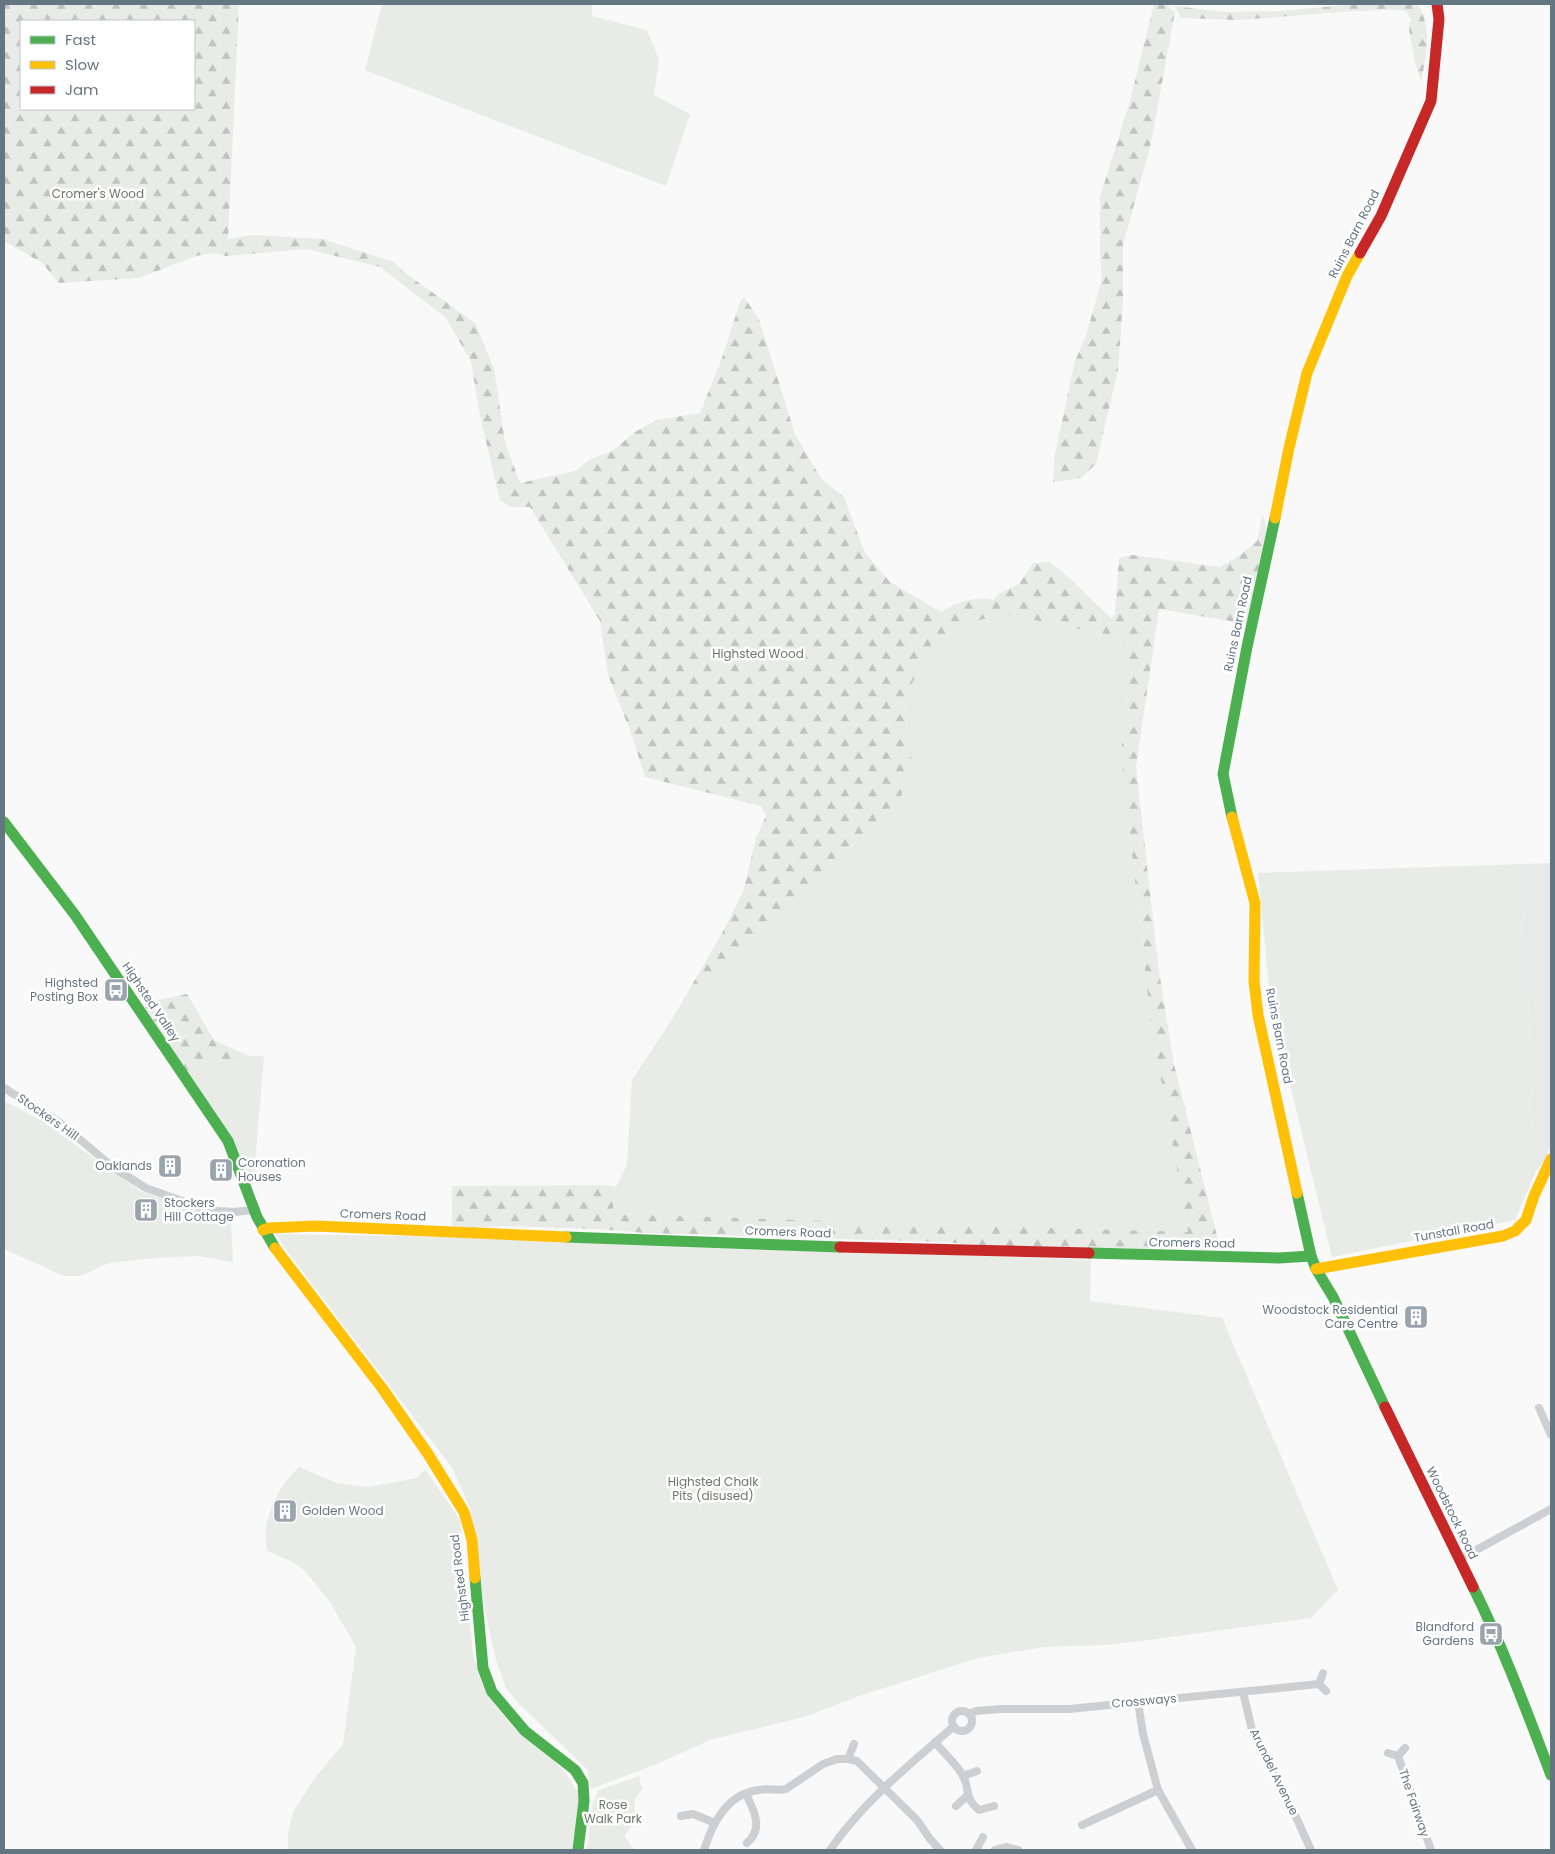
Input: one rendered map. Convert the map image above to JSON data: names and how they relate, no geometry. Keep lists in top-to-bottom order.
{
  "streets": {
    "street": [
      "Ruins Barn Road",
      "Highsted Valley",
      "Stockers Hill",
      "Cromers Road",
      "Tunstall Road",
      "Woodstock Road",
      "Highsted Road",
      "Crossways",
      "Arundel Avenue",
      "The Fairway"
    ]
  },
  "crossings": [
    ["Ruins Barn Road", "Cromers Road"],
    ["Ruins Barn Road", "Tunstall Road"],
    ["Ruins Barn Road", "Woodstock Road"],
    ["Highsted Valley", "Stockers Hill"],
    ["Highsted Valley", "Highsted Road"],
    ["Stockers Hill", "Highsted Road"],
    ["Cromers Road", "Highsted Road"],
    ["Tunstall Road", "Woodstock Road"],
    ["Crossways", "Arundel Avenue"]
  ],
  "parks": [
    "Cromer's Wood",
    "Highsted Wood",
    "Highsted Chalk Pits (disused)",
    "Rose Walk Park"
  ],
  "places": {
    "bus stop": ["Highsted Posting Box", "Blandford Gardens"],
    "building": [
      "Oaklands",
      "Coronation Houses",
      "Stockers Hill Cottage",
      "Woodstock Residential Care Centre",
      "Golden Wood"
    ]
  },
  "legend": ["Fast", "Slow", "Jam"]
}
